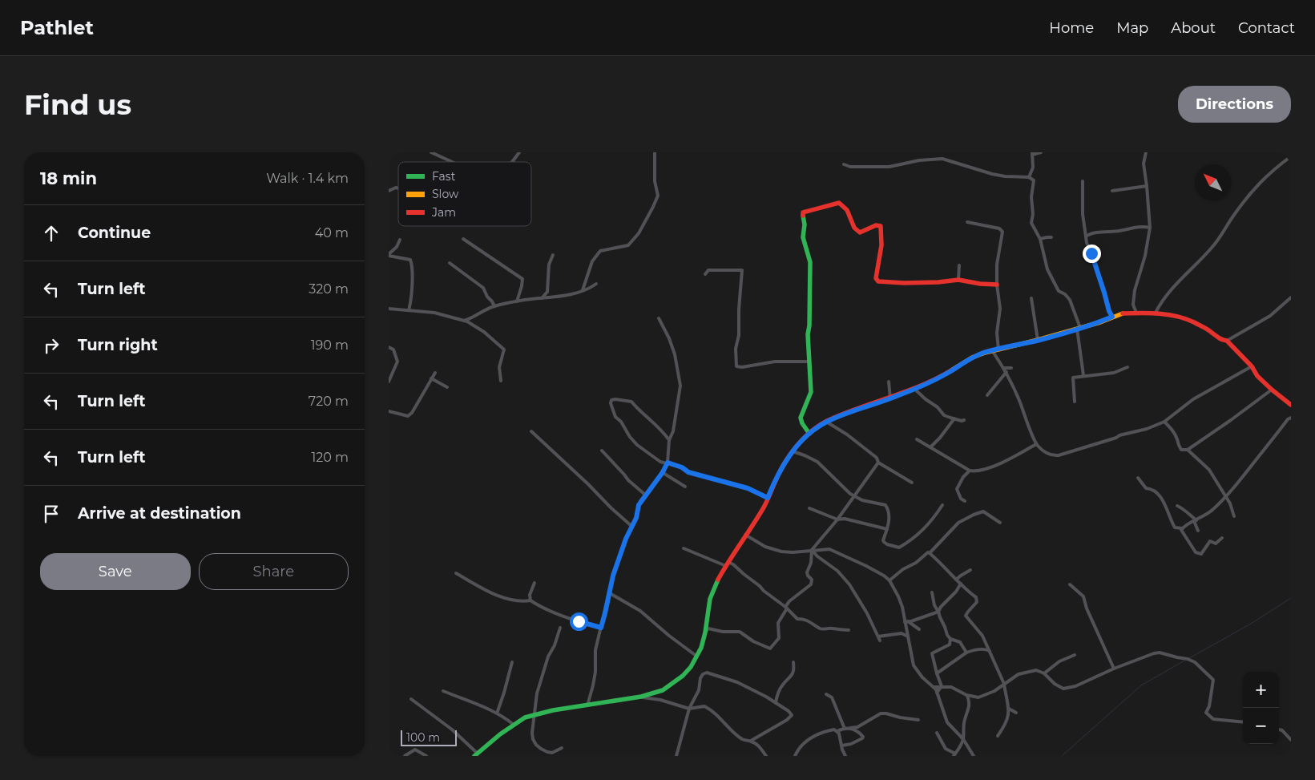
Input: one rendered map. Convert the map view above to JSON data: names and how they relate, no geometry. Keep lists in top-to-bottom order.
{
  "legend": ["Fast", "Slow", "Jam"],
  "scale_bar": "100 m",
  "north": "top left",
  "page": {
    "header": "Pathlet",
    "nav": [
      "Home",
      "Map",
      "About",
      "Contact"
    ],
    "buttons": [
      "Directions",
      ["Save", "Share"]
    ],
    "title": "Find us",
    "heading": ["18 min", "Walk · 1.4 km"],
    "list": [
      ["Continue", "40 m"],
      ["Turn left", "320 m"],
      ["Turn right", "190 m"],
      ["Turn left", "720 m"],
      ["Turn left", "120 m"],
      "Arrive at destination"
    ],
    "map_buttons": ["+", "−"],
    "scale": "100 m"
  }
}
